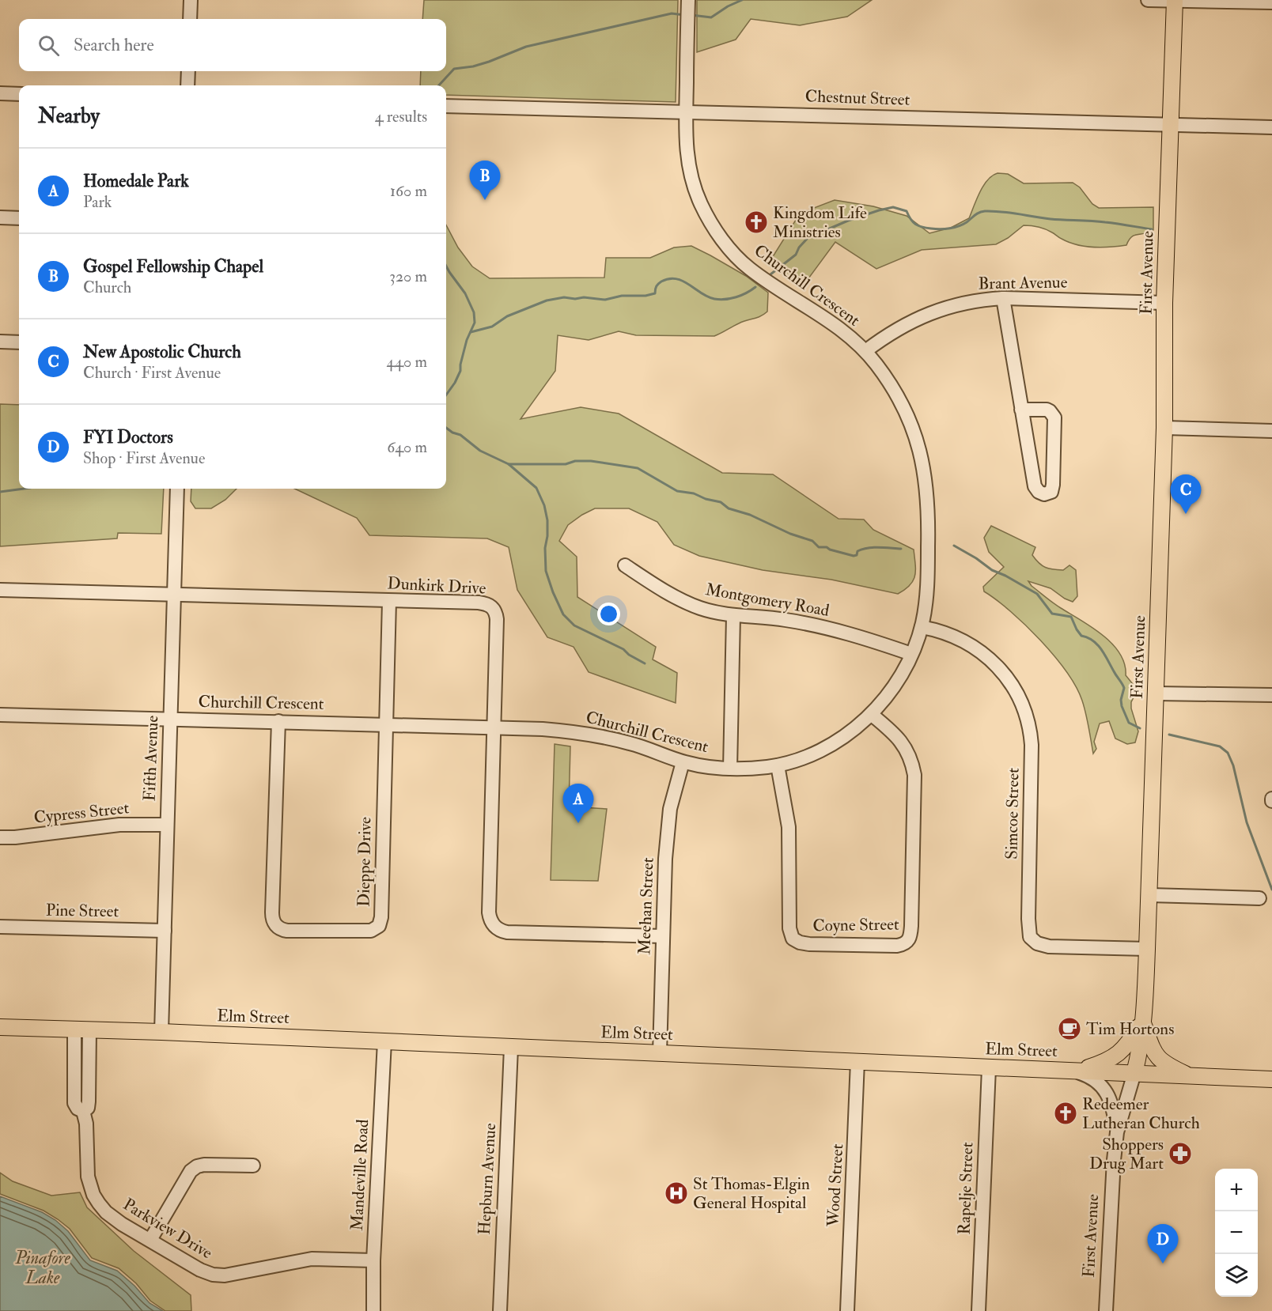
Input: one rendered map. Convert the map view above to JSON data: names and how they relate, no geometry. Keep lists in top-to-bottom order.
{
  "streets": {
    "main road": ["First Avenue", "Elm Street"],
    "street": [
      "Chestnut Street",
      "Brant Avenue",
      "Churchill Crescent",
      "Dunkirk Drive",
      "Montgomery Road",
      "Fifth Avenue",
      "Cypress Street",
      "Simcoe Street",
      "Dieppe Drive",
      "Meehan Street",
      "Pine Street",
      "Coyne Street",
      "Mandeville Road",
      "Hepburn Avenue",
      "Wood Street",
      "Rapelje Street",
      "Parkview Drive"
    ]
  },
  "crossings": [
    ["Chestnut Street", "First Avenue"],
    ["Chestnut Street", "Churchill Crescent"],
    ["First Avenue", "Brant Avenue"],
    ["First Avenue", "Simcoe Street"],
    ["First Avenue", "Elm Street"],
    ["Brant Avenue", "Churchill Crescent"],
    ["Churchill Crescent", "Dunkirk Drive"],
    ["Churchill Crescent", "Montgomery Road"],
    ["Churchill Crescent", "Fifth Avenue"],
    ["Churchill Crescent", "Simcoe Street"],
    ["Churchill Crescent", "Dieppe Drive"],
    ["Churchill Crescent", "Meehan Street"],
    ["Churchill Crescent", "Coyne Street"],
    ["Dunkirk Drive", "Fifth Avenue"],
    ["Dunkirk Drive", "Dieppe Drive"],
    ["Dunkirk Drive", "Meehan Street"],
    ["Fifth Avenue", "Cypress Street"],
    ["Fifth Avenue", "Pine Street"],
    ["Fifth Avenue", "Elm Street"],
    ["Meehan Street", "Elm Street"],
    ["Elm Street", "Mandeville Road"],
    ["Elm Street", "Hepburn Avenue"],
    ["Elm Street", "Wood Street"],
    ["Elm Street", "Rapelje Street"],
    ["Elm Street", "Parkview Drive"],
    ["Mandeville Road", "Parkview Drive"]
  ],
  "water": ["Pinafore Lake"],
  "places": {
    "church": ["Kingdom Life Ministries", "Redeemer Lutheran Church"],
    "cafe": ["Tim Hortons"],
    "pharmacy": ["Shoppers Drug Mart"],
    "hospital": ["St Thomas-Elgin General Hospital"]
  },
  "page": {
    "search": "Search here",
    "heading": ["Nearby", "4 results"],
    "list": [
      {
        "mark": "A",
        "name": "Homedale Park",
        "note": "Park",
        "value": "160 m"
      },
      {
        "mark": "B",
        "name": "Gospel Fellowship Chapel",
        "note": "Church",
        "value": "320 m"
      },
      {
        "mark": "C",
        "name": "New Apostolic Church",
        "note": "Church · First Avenue",
        "value": "440 m"
      },
      {
        "mark": "D",
        "name": "FYI Doctors",
        "note": "Shop · First Avenue",
        "value": "640 m"
      }
    ],
    "pins": [
      "B",
      "C",
      "A",
      "D"
    ],
    "map_buttons": ["+", "−"]
  }
}
